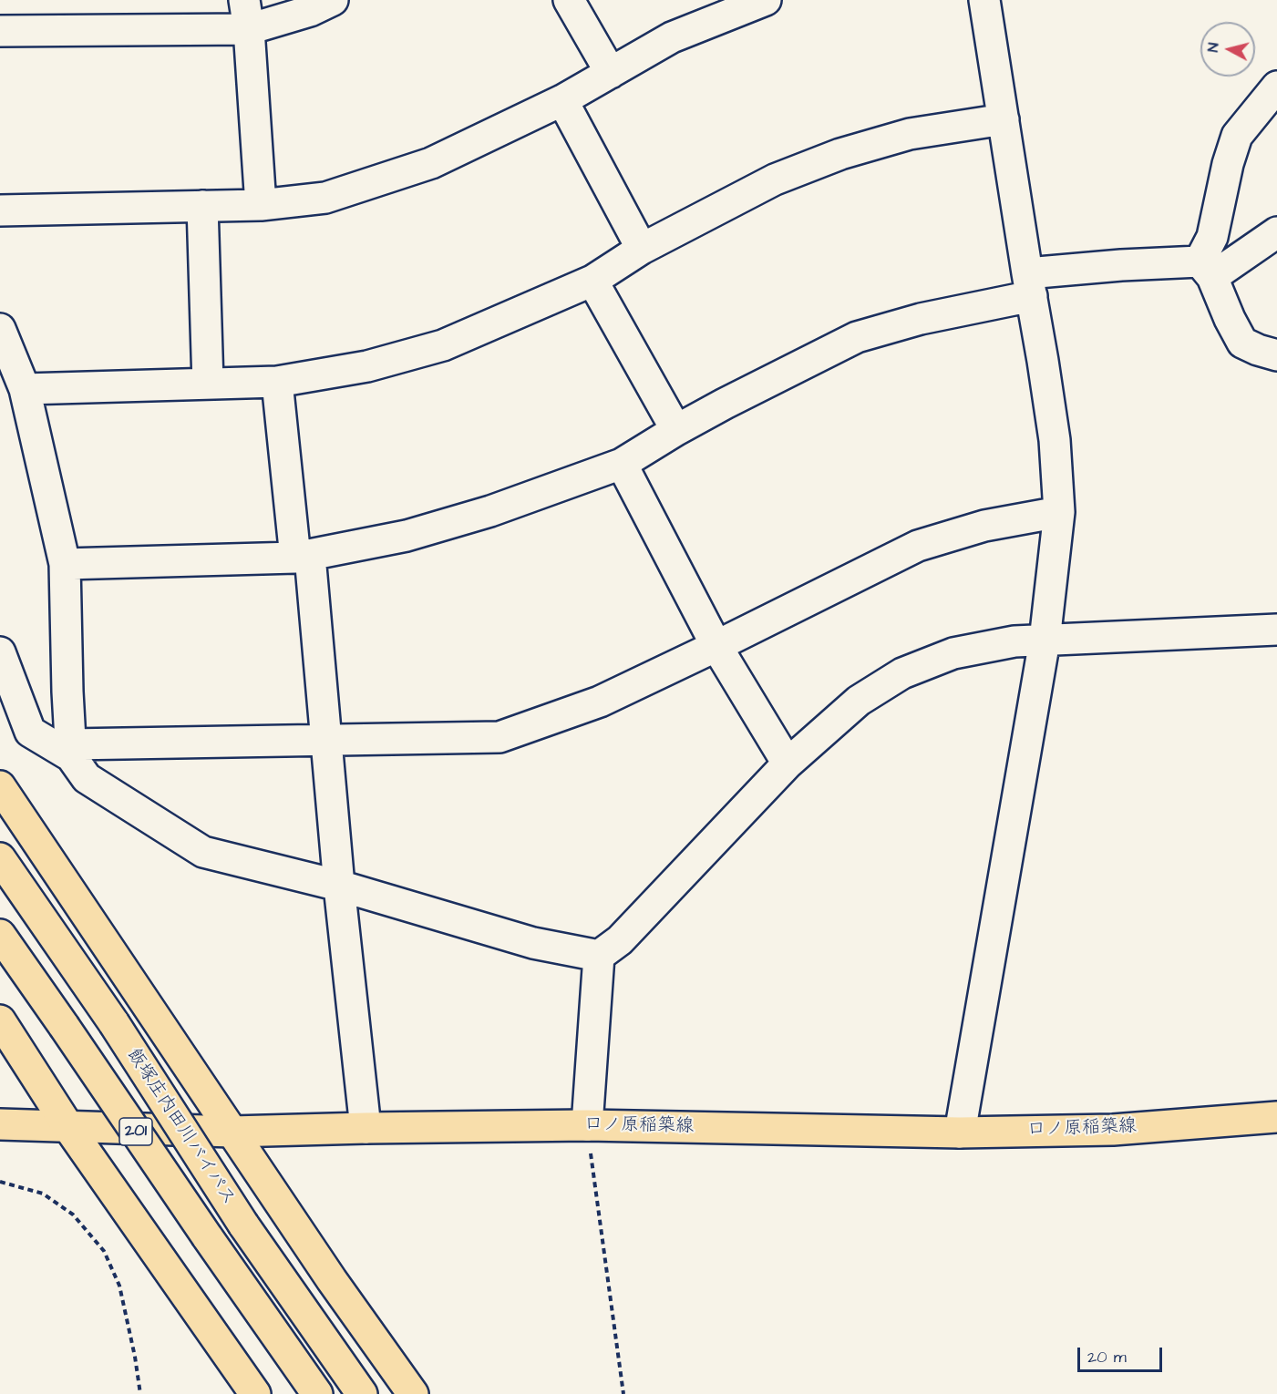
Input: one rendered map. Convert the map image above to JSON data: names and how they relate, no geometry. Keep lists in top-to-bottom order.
{
  "streets": {
    "main road": ["口ノ原稲築線", "飯塚庄内田川バイパス", "201"]
  },
  "scale_bar": "20 m",
  "north": "left"
}
